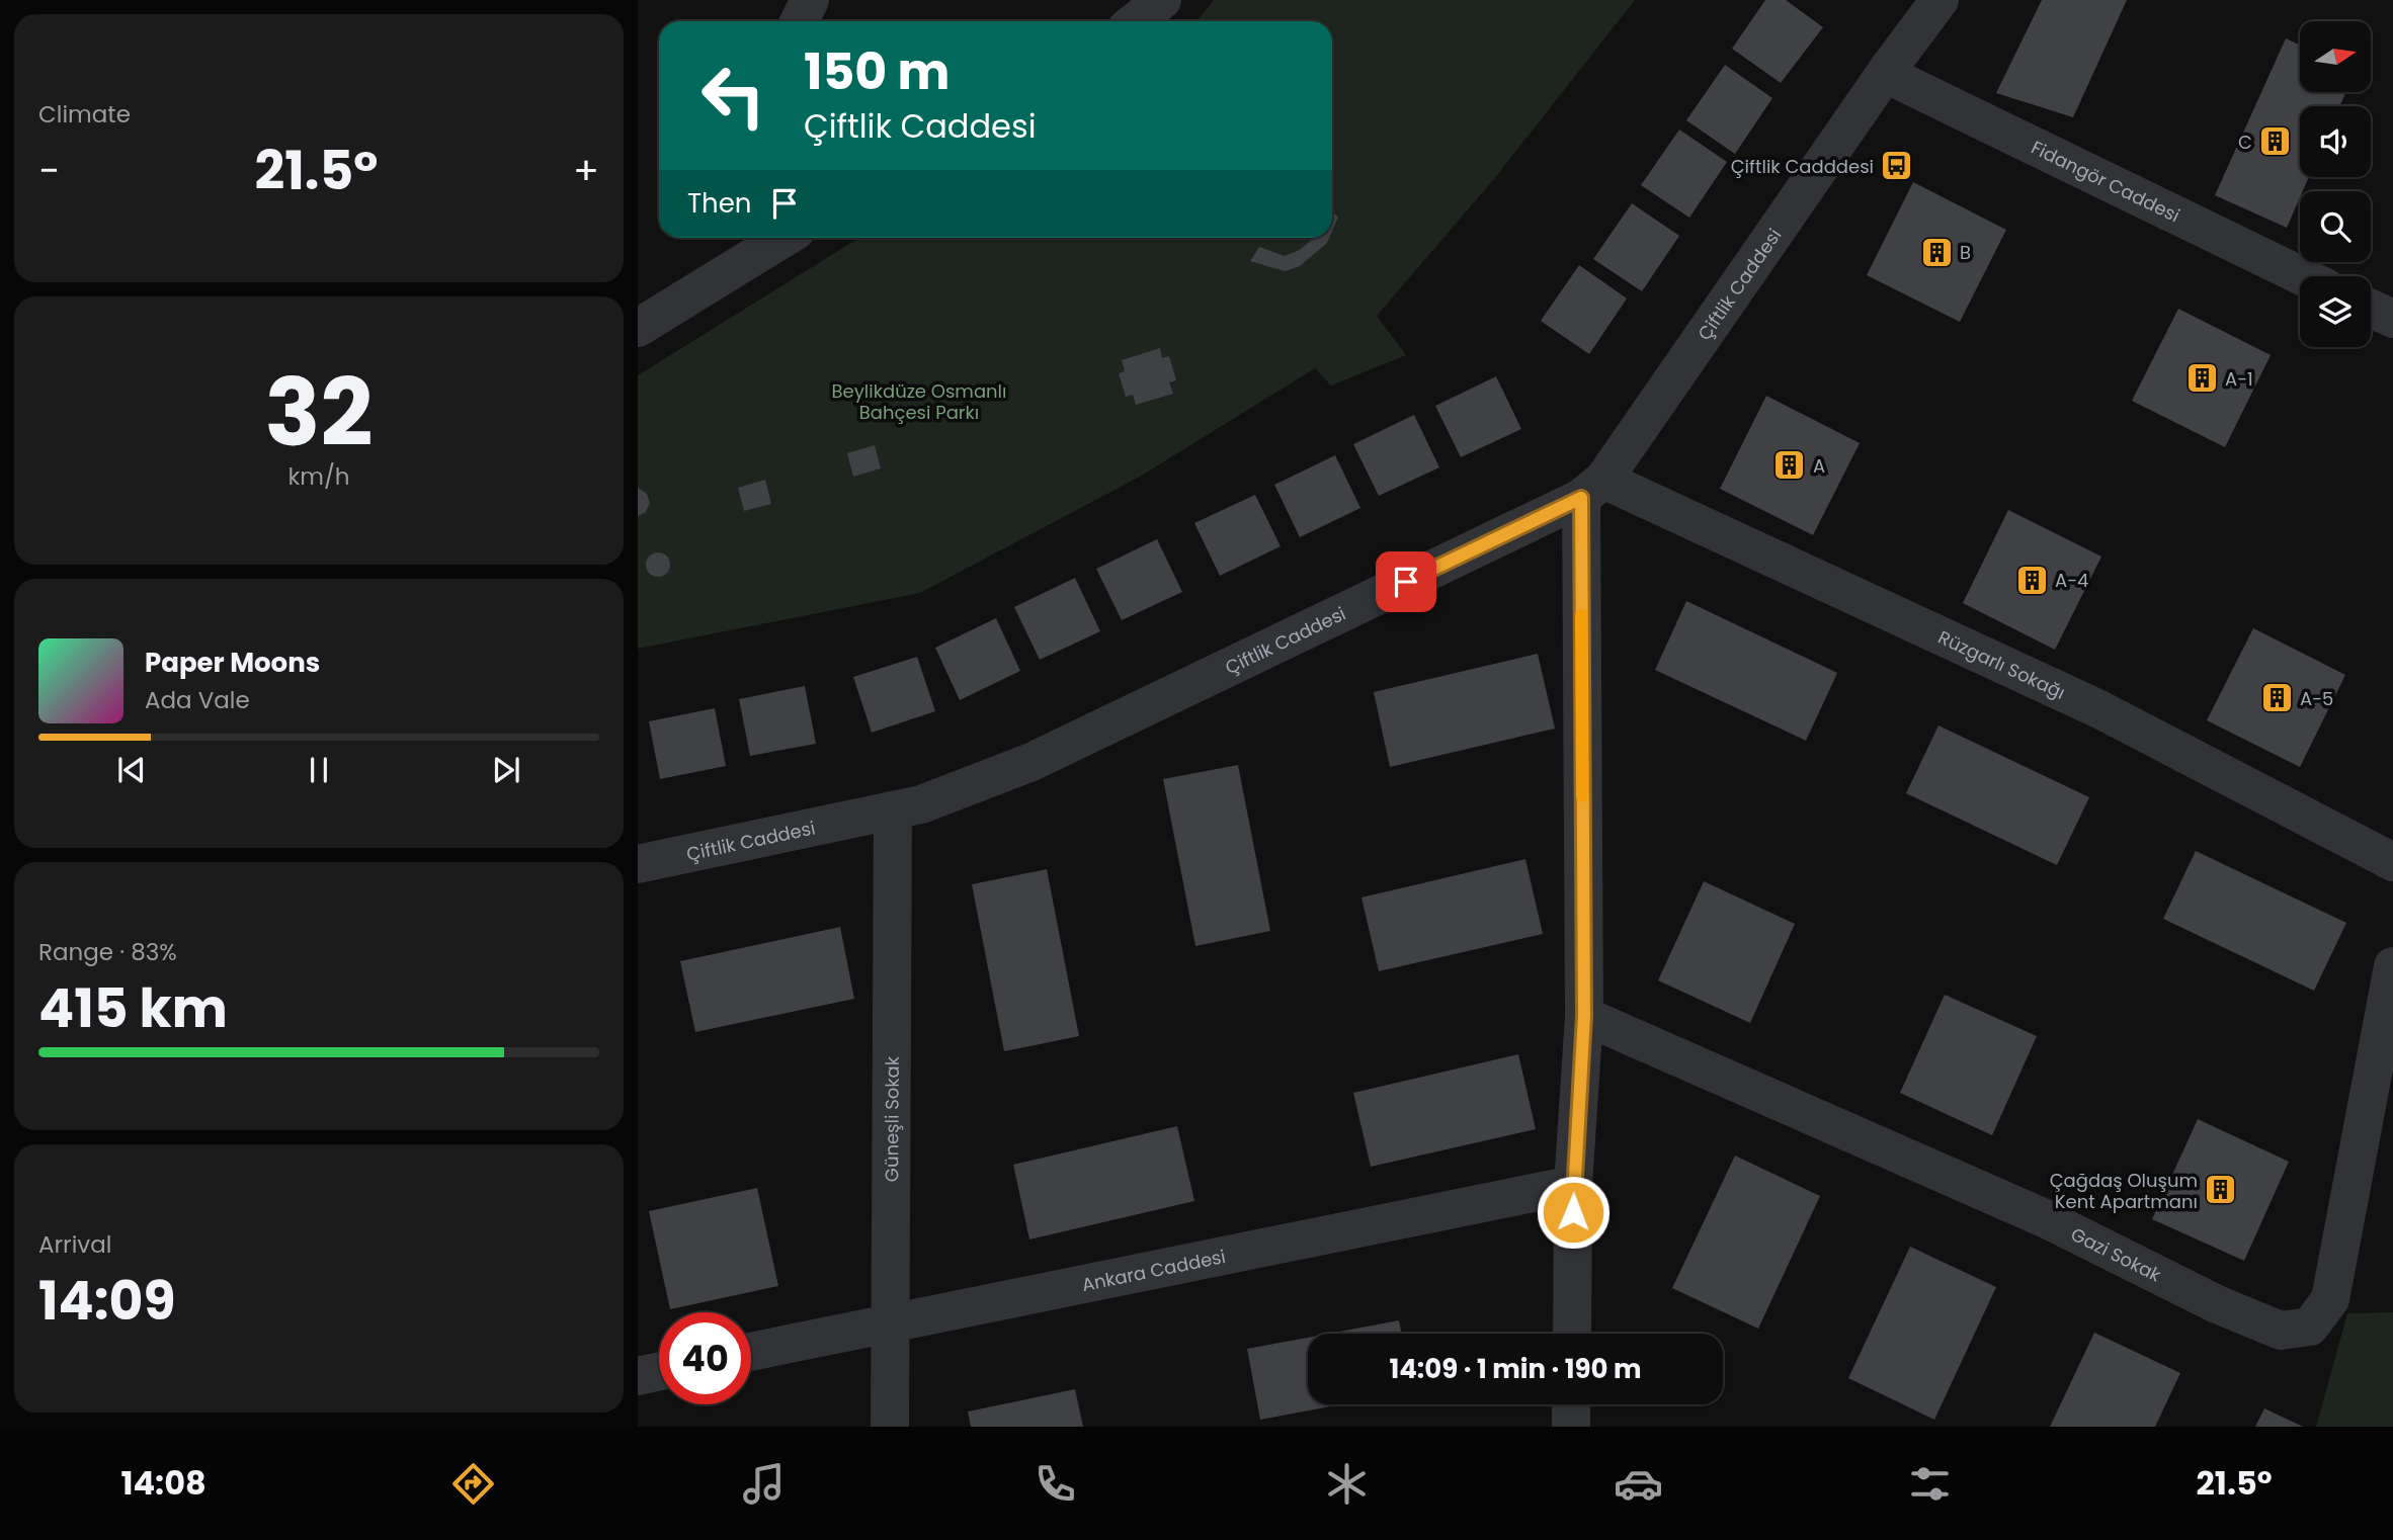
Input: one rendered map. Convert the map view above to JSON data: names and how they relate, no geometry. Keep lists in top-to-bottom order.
{
  "streets": {
    "street": [
      "Fidangör Caddesi",
      "Çiftlik Caddesi",
      "Rüzgarlı Sokağı",
      "Güneşli Sokak",
      "Gazi Sokak",
      "Ankara Caddesi"
    ]
  },
  "crossings": [
    ["Fidangör Caddesi", "Çiftlik Caddesi"],
    ["Çiftlik Caddesi", "Rüzgarlı Sokağı"],
    ["Çiftlik Caddesi", "Güneşli Sokak"],
    ["Güneşli Sokak", "Ankara Caddesi"]
  ],
  "parks": ["Beylikdüze Osmanlı Bahçesi Parkı"],
  "places": {
    "building": [
      "C",
      "B",
      "A-1",
      "A",
      "A-4",
      "A-5",
      "Çağdaş Oluşum Kent Apartmanı"
    ],
    "bus stop": ["Çiftlik Cadddesi"]
  },
  "north": "right",
  "page": {
    "tile": [
      "Climate",
      ["32", "km/h"],
      ["Range · 83%", "415 km"],
      ["Arrival", "14:09"]
    ],
    "turn": ["150 m", "Çiftlik Caddesi"],
    "heat": ["−", "21.5°", "+"],
    "then": "Then",
    "song": ["Paper Moons", "Ada Vale"],
    "limit": "40",
    "trip": "14:09 · 1 min · 190 m",
    "tabs": ["14:08", "21.5°"]
  }
}
